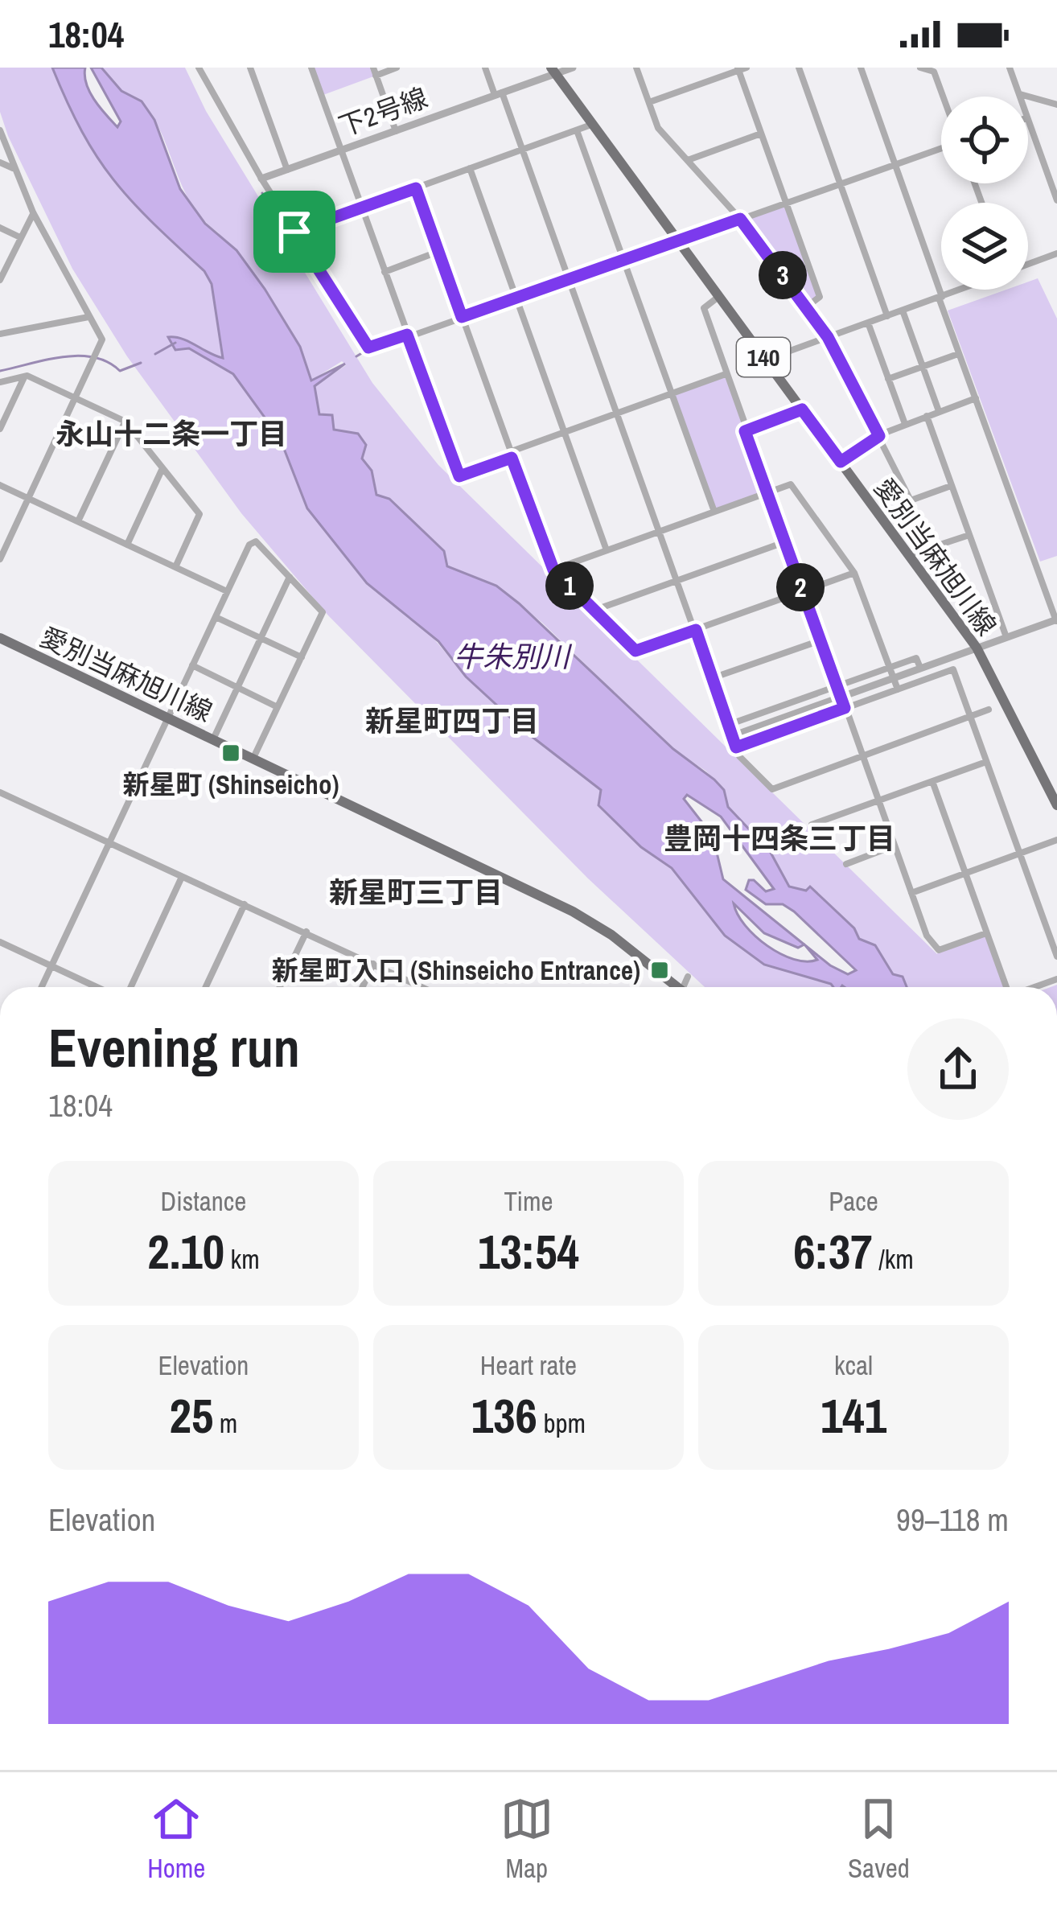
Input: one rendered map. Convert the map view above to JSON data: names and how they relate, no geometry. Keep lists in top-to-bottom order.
{
  "streets": {
    "main road": ["140", "愛別当麻旭川線"],
    "street": ["下2号線"]
  },
  "crossings": [
    ["下2号線", "愛別当麻旭川線"]
  ],
  "districts": [
    "永山十二条一丁目",
    "新星町四丁目",
    "豊岡十四条三丁目",
    "新星町三丁目"
  ],
  "water": ["牛朱別川"],
  "places": {
    "transit": ["新星町 (Shinseicho)", "新星町入口 (Shinseicho Entrance)"]
  },
  "page": {
    "status": "18:04",
    "pins": ["3", "1", "2"],
    "heading": ["Evening run", "18:04"],
    "stats": [
      ["Distance", "2.10 km"],
      ["Time", "13:54"],
      ["Pace", "6:37 /km"],
      ["Elevation", "25 m"],
      ["Heart rate", "136 bpm"],
      ["kcal", "141"]
    ],
    "chart": ["Elevation", "99–118 m"],
    "tabs": ["Home", "Map", "Saved"]
  }
}
